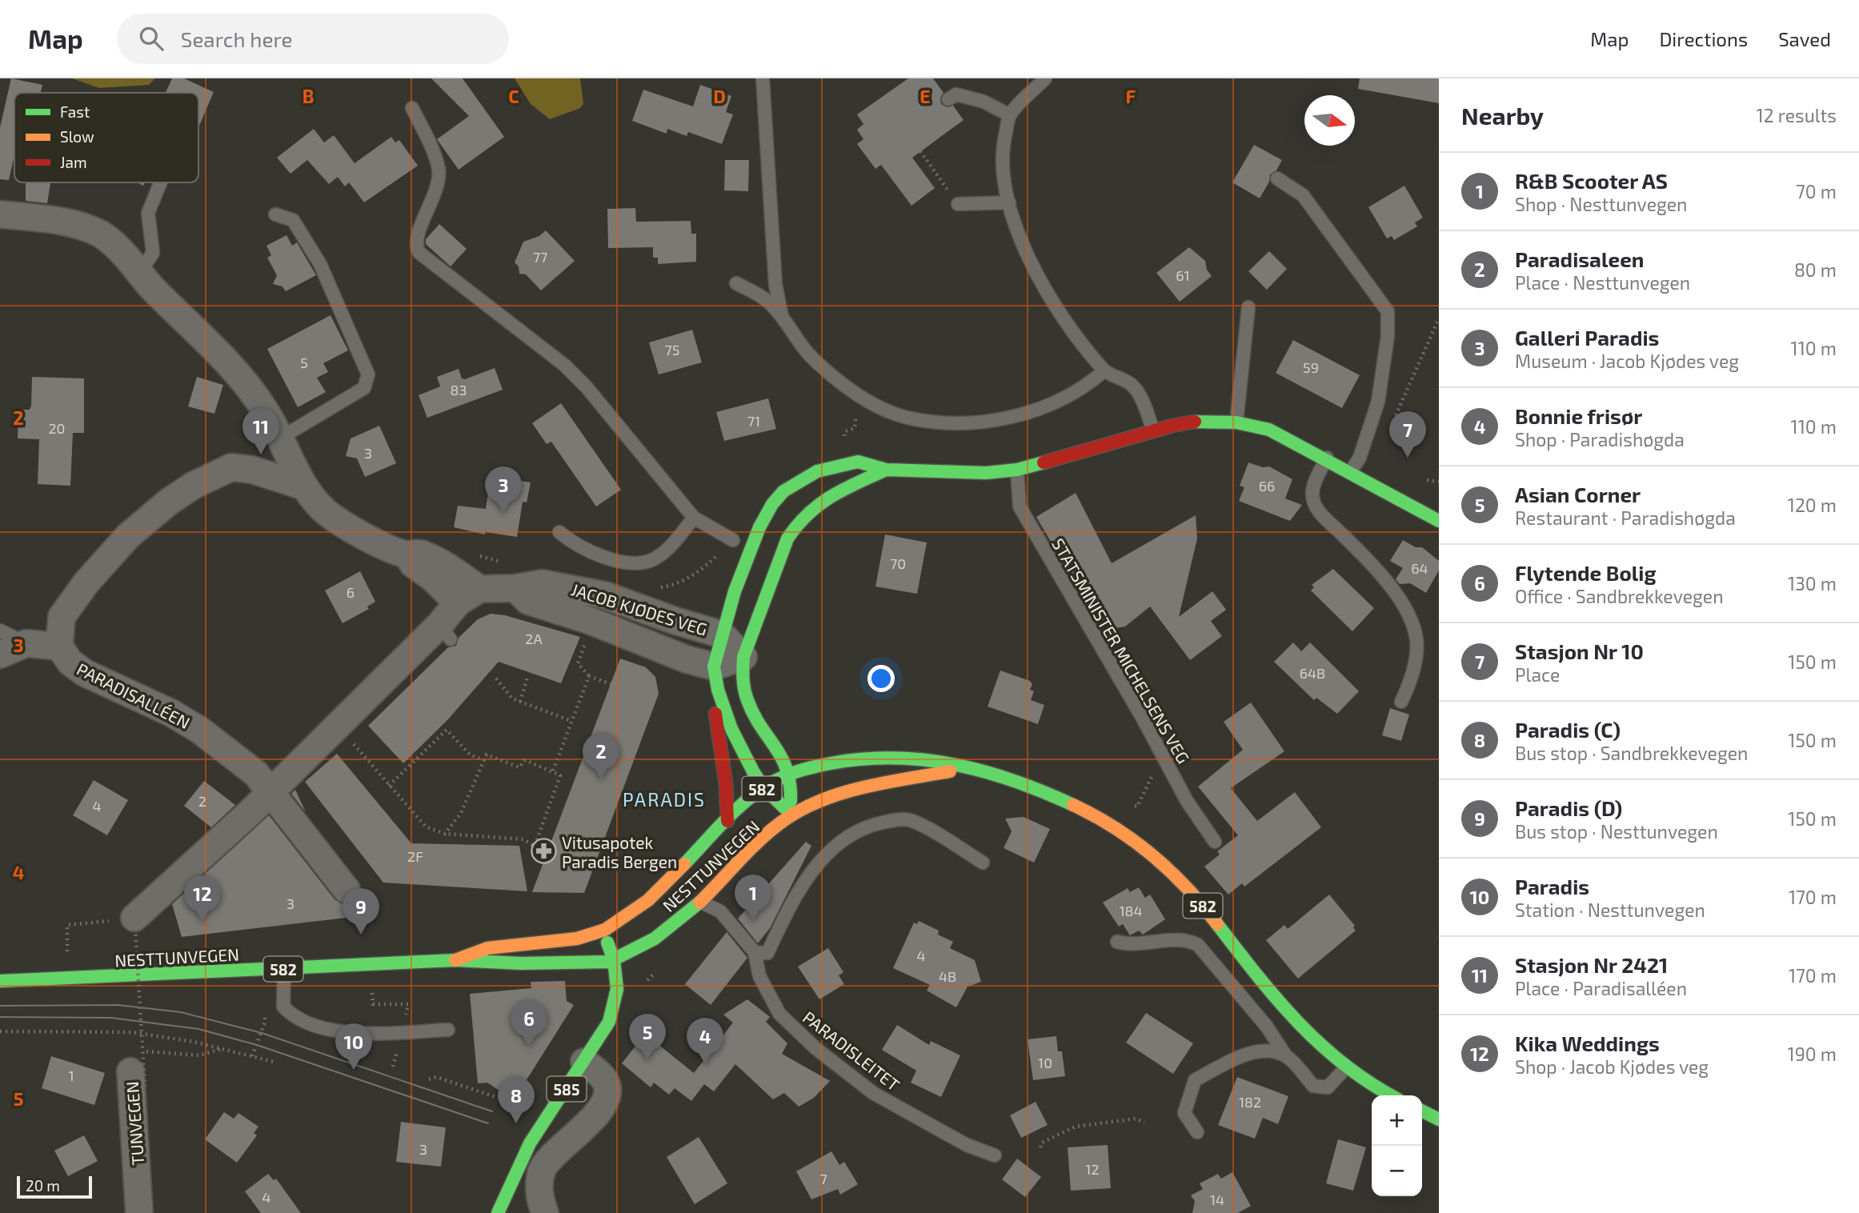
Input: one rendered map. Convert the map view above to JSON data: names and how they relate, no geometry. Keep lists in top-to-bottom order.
{
  "streets": {
    "main road": ["582", "NESTTUNVEGEN", "585"],
    "street": ["JACOB KJØDES VEG", "PARADISALLÉEN", "TUNVEGEN"],
    "lane": ["STATSMINISTER MICHELSENS VEG", "PARADISLEITET"]
  },
  "crossings": [
    ["582", "NESTTUNVEGEN"],
    ["NESTTUNVEGEN", "PARADISLEITET"],
    ["NESTTUNVEGEN", "585"]
  ],
  "districts": ["PARADIS"],
  "places": {
    "pharmacy": ["Vitusapotek Paradis Bergen"]
  },
  "house_numbers": [
    "77",
    "61",
    "75",
    "5",
    "59",
    "83",
    "71",
    "20",
    "3",
    "66",
    "70",
    "64",
    "6",
    "2A",
    "64B",
    "2",
    "4",
    "2F",
    "3",
    "184",
    "4",
    "4B",
    "10",
    "1",
    "182",
    "3",
    "12",
    "7",
    "4",
    "14"
  ],
  "legend": ["Fast", "Slow", "Jam"],
  "scale_bar": "20 m",
  "north": "right",
  "page": {
    "header": "Map",
    "search": "Search here",
    "nav": ["Map", "Directions", "Saved"],
    "heading": ["Nearby", "12 results"],
    "list": [
      {
        "mark": "1",
        "name": "R&B Scooter AS",
        "note": "Shop · Nesttunvegen",
        "value": "70 m"
      },
      {
        "mark": "2",
        "name": "Paradisaleen",
        "note": "Place · Nesttunvegen",
        "value": "80 m"
      },
      {
        "mark": "3",
        "name": "Galleri Paradis",
        "note": "Museum · Jacob Kjødes veg",
        "value": "110 m"
      },
      {
        "mark": "4",
        "name": "Bonnie frisør",
        "note": "Shop · Paradishøgda",
        "value": "110 m"
      },
      {
        "mark": "5",
        "name": "Asian Corner",
        "note": "Restaurant · Paradishøgda",
        "value": "120 m"
      },
      {
        "mark": "6",
        "name": "Flytende Bolig",
        "note": "Office · Sandbrekkevegen",
        "value": "130 m"
      },
      {
        "mark": "7",
        "name": "Stasjon Nr 10",
        "note": "Place",
        "value": "150 m"
      },
      {
        "mark": "8",
        "name": "Paradis (C)",
        "note": "Bus stop · Sandbrekkevegen",
        "value": "150 m"
      },
      {
        "mark": "9",
        "name": "Paradis (D)",
        "note": "Bus stop · Nesttunvegen",
        "value": "150 m"
      },
      {
        "mark": "10",
        "name": "Paradis",
        "note": "Station · Nesttunvegen",
        "value": "170 m"
      },
      {
        "mark": "11",
        "name": "Stasjon Nr 2421",
        "note": "Place · Paradisalléen",
        "value": "170 m"
      },
      {
        "mark": "12",
        "name": "Kika Weddings",
        "note": "Shop · Jacob Kjødes veg",
        "value": "190 m"
      }
    ],
    "pins": [
      "11",
      "7",
      "3",
      "2",
      "1",
      "12",
      "9",
      "6",
      "5",
      "4",
      "10",
      "8"
    ],
    "map_buttons": ["+", "−"],
    "scale": "20 m"
  },
  "grid": {
    "columns": [
      "B",
      "C",
      "D",
      "E",
      "F"
    ],
    "rows": [
      "2",
      "3",
      "4",
      "5"
    ]
  }
}
